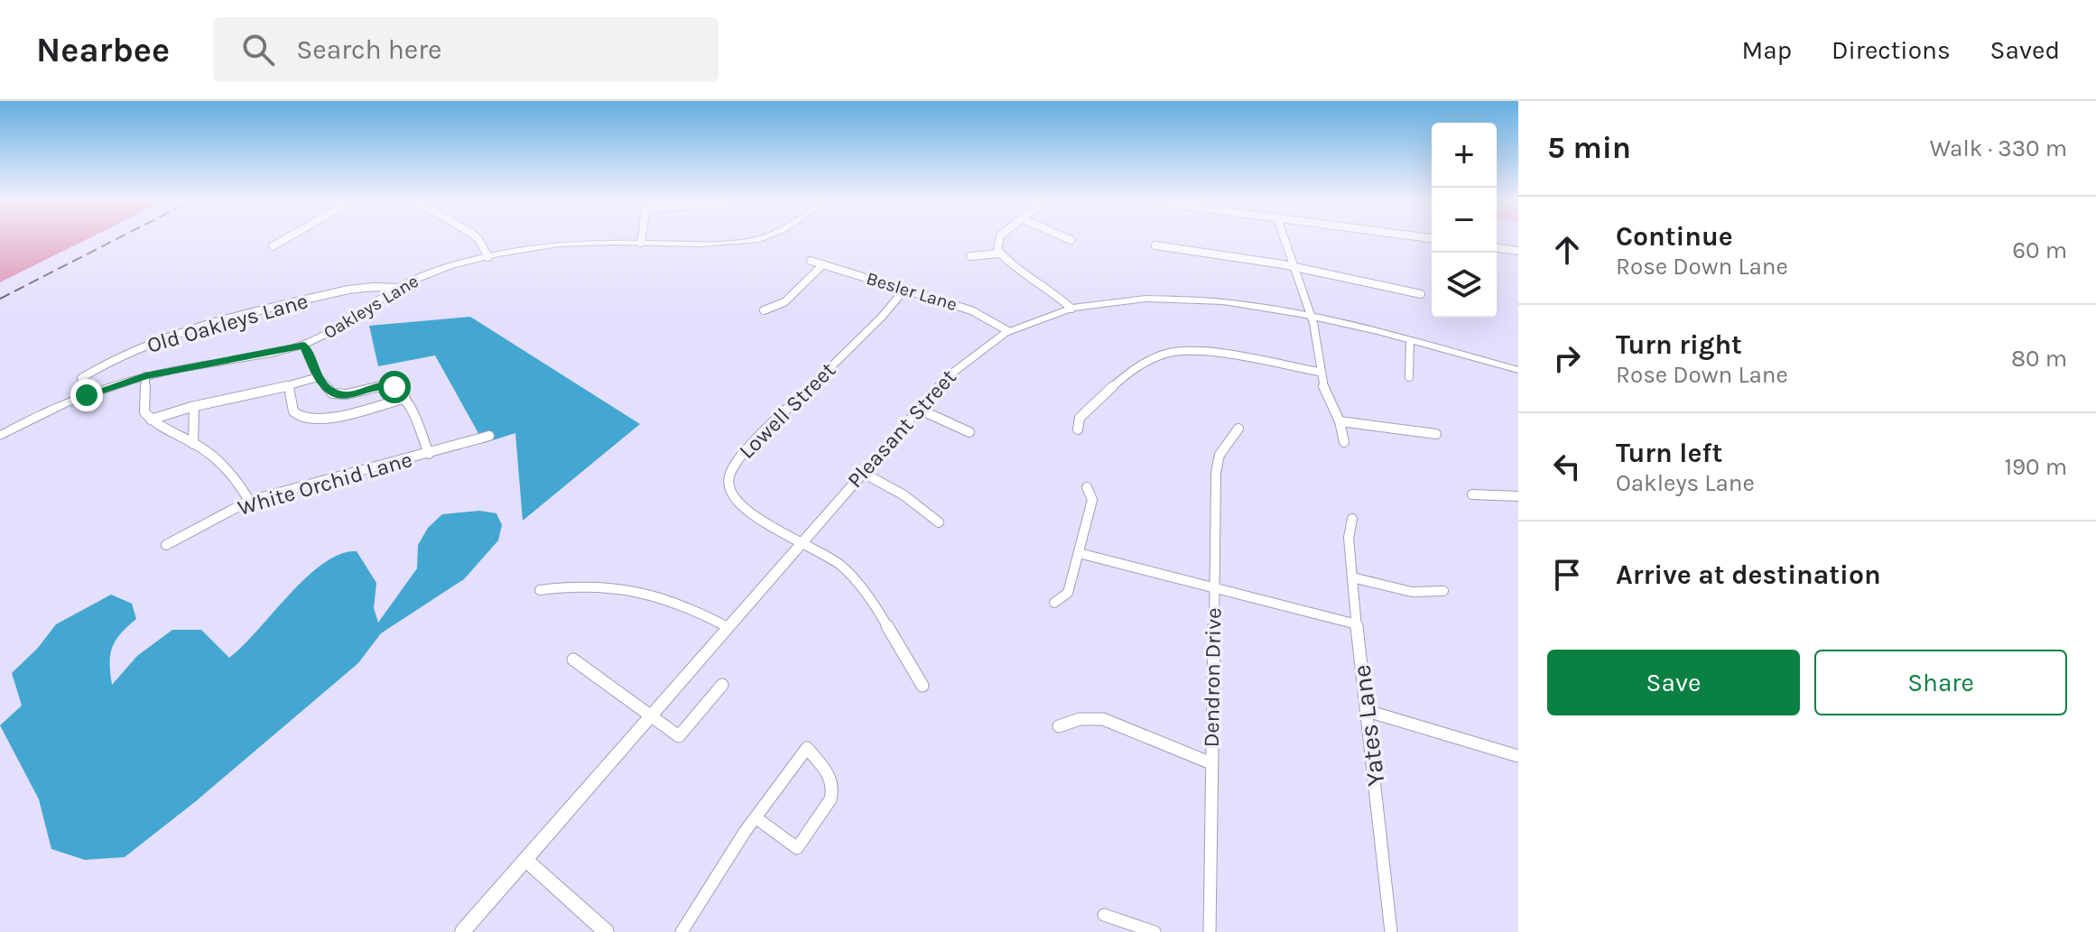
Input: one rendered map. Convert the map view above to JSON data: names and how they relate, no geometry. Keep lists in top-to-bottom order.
{
  "streets": {
    "street": [
      "Besler Lane",
      "Oakleys Lane",
      "Old Oakleys Lane",
      "Lowell Street",
      "Pleasant Street",
      "White Orchid Lane",
      "Dendron Drive",
      "Yates Lane"
    ]
  },
  "crossings": [
    ["Besler Lane", "Lowell Street"],
    ["Besler Lane", "Pleasant Street"],
    ["Oakleys Lane", "Old Oakleys Lane"],
    ["Lowell Street", "Pleasant Street"]
  ],
  "page": {
    "header": "Nearbee",
    "search": "Search here",
    "nav": ["Map", "Directions", "Saved"],
    "heading": ["5 min", "Walk · 330 m"],
    "map_buttons": ["+", "−"],
    "list": [
      ["Continue", "Rose Down Lane", "60 m"],
      ["Turn right", "Rose Down Lane", "80 m"],
      ["Turn left", "Oakleys Lane", "190 m"],
      "Arrive at destination"
    ],
    "buttons": ["Save", "Share"]
  }
}
